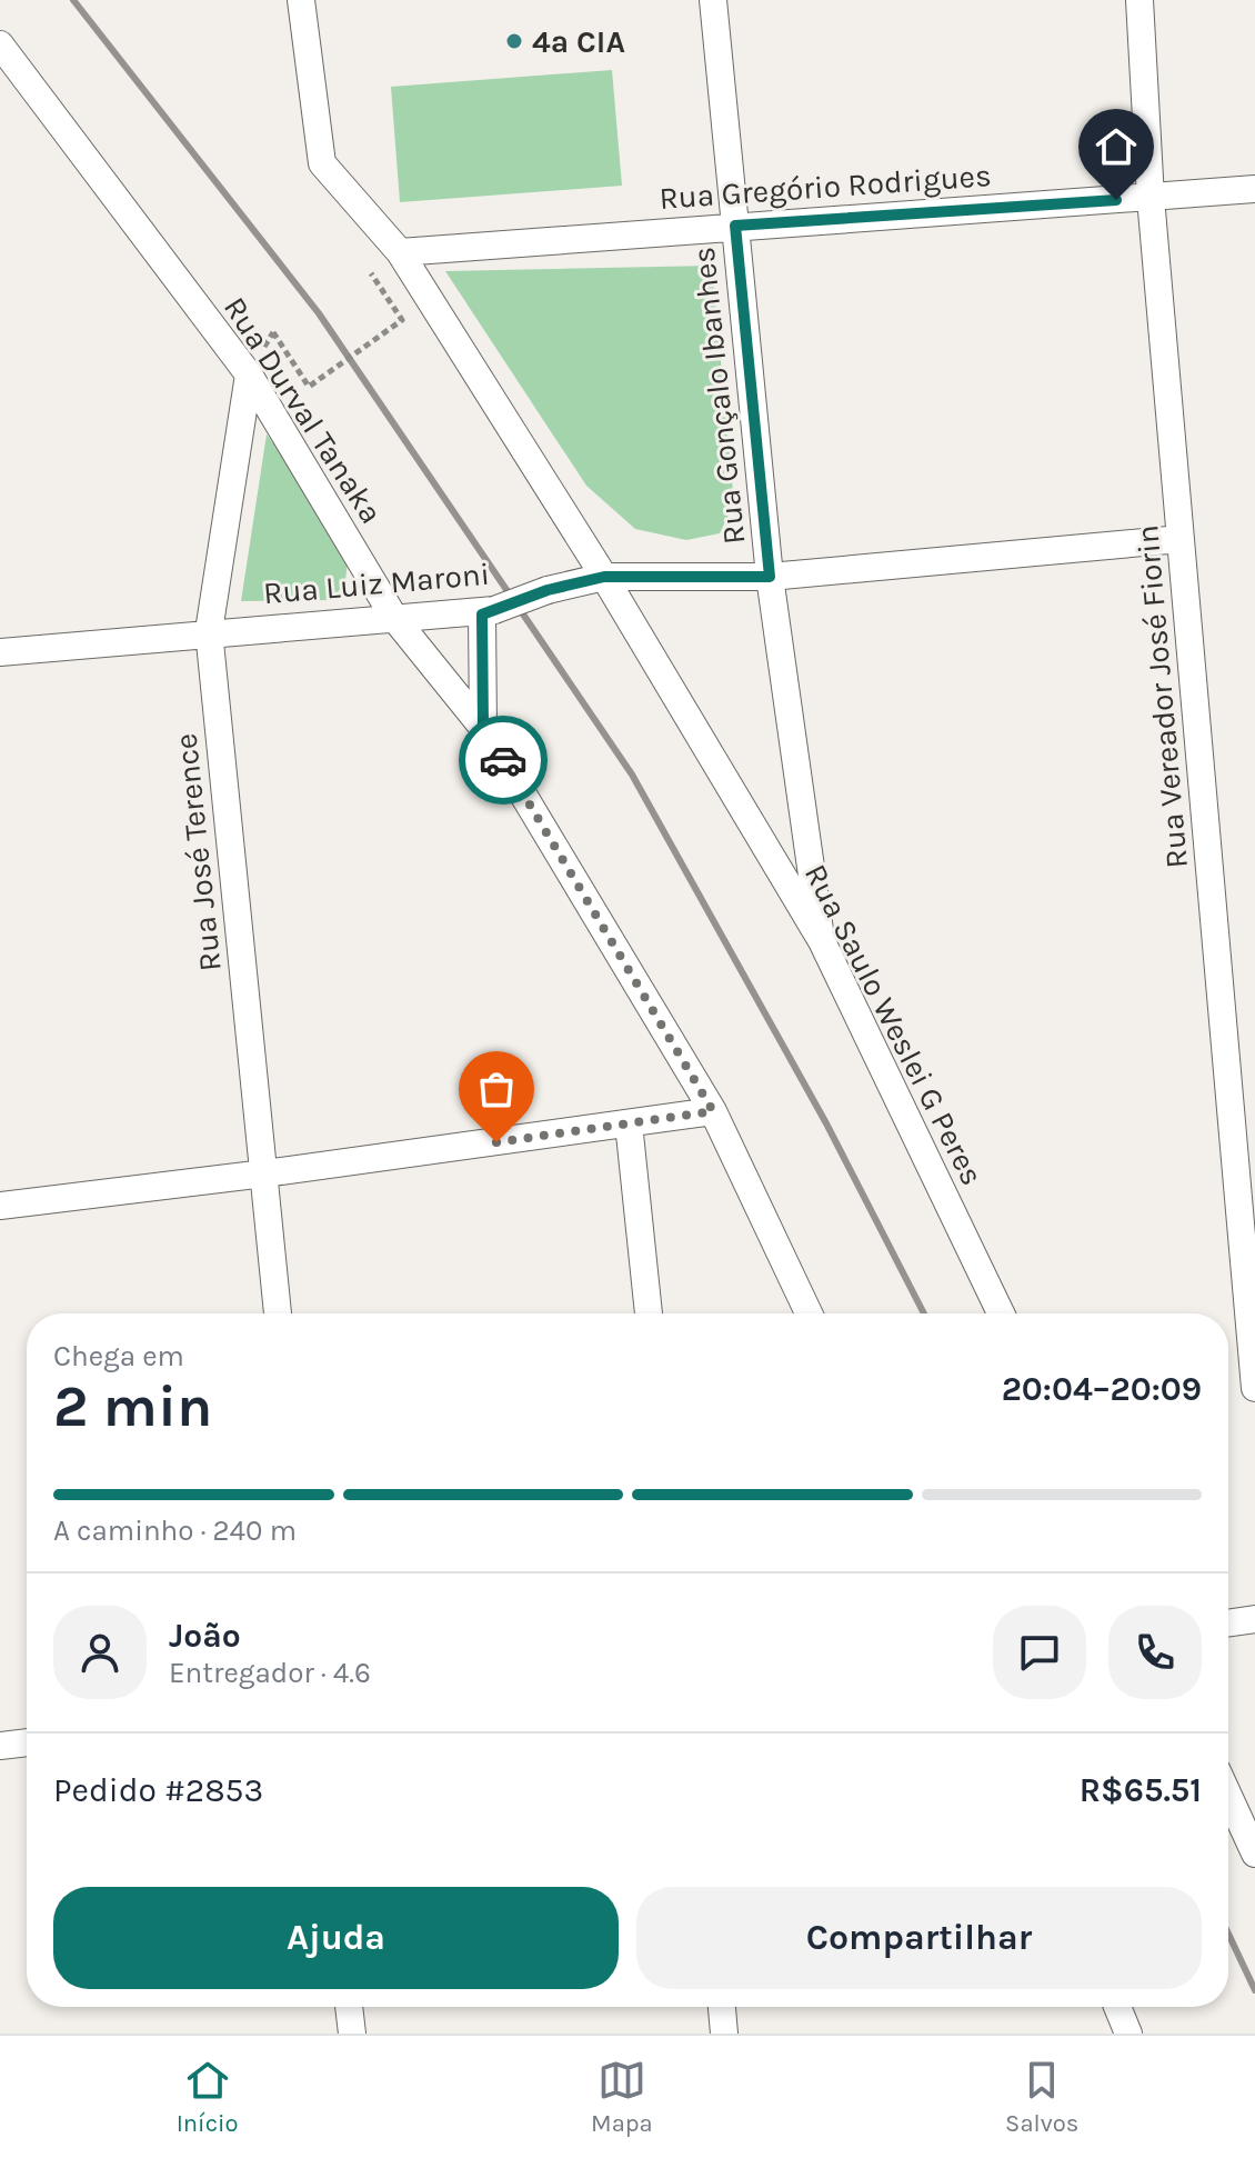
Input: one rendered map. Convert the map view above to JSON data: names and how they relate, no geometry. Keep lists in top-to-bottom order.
{
  "streets": {
    "street": [
      "Rua Gregório Rodrigues",
      "Rua Gonçalo Ibanhes",
      "Rua Durval Tanaka",
      "Rua Luiz Maroni",
      "Rua Vereador José Fiorin",
      "Rua José Terence",
      "Rua Saulo Weslei G Peres"
    ]
  },
  "crossings": [
    ["Rua Gregório Rodrigues", "Rua Gonçalo Ibanhes"],
    ["Rua Gregório Rodrigues", "Rua Vereador José Fiorin"],
    ["Rua Gregório Rodrigues", "Rua Saulo Weslei G Peres"],
    ["Rua Gonçalo Ibanhes", "Rua Luiz Maroni"],
    ["Rua Gonçalo Ibanhes", "Rua Saulo Weslei G Peres"],
    ["Rua Durval Tanaka", "Rua Luiz Maroni"],
    ["Rua Durval Tanaka", "Rua José Terence"],
    ["Rua Luiz Maroni", "Rua Vereador José Fiorin"],
    ["Rua Luiz Maroni", "Rua José Terence"],
    ["Rua Luiz Maroni", "Rua Saulo Weslei G Peres"]
  ],
  "places": ["4ª CIA"],
  "page": {
    "heading": ["2 min", "Chega em", "20:04–20:09"],
    "panel": [
      "João",
      "Entregador · 4.6",
      "Pedido #2853",
      "R$65.51"
    ],
    "bar": "A caminho · 240 m",
    "buttons": ["Ajuda", "Compartilhar"],
    "tabs": ["Início", "Mapa", "Salvos"]
  }
}
